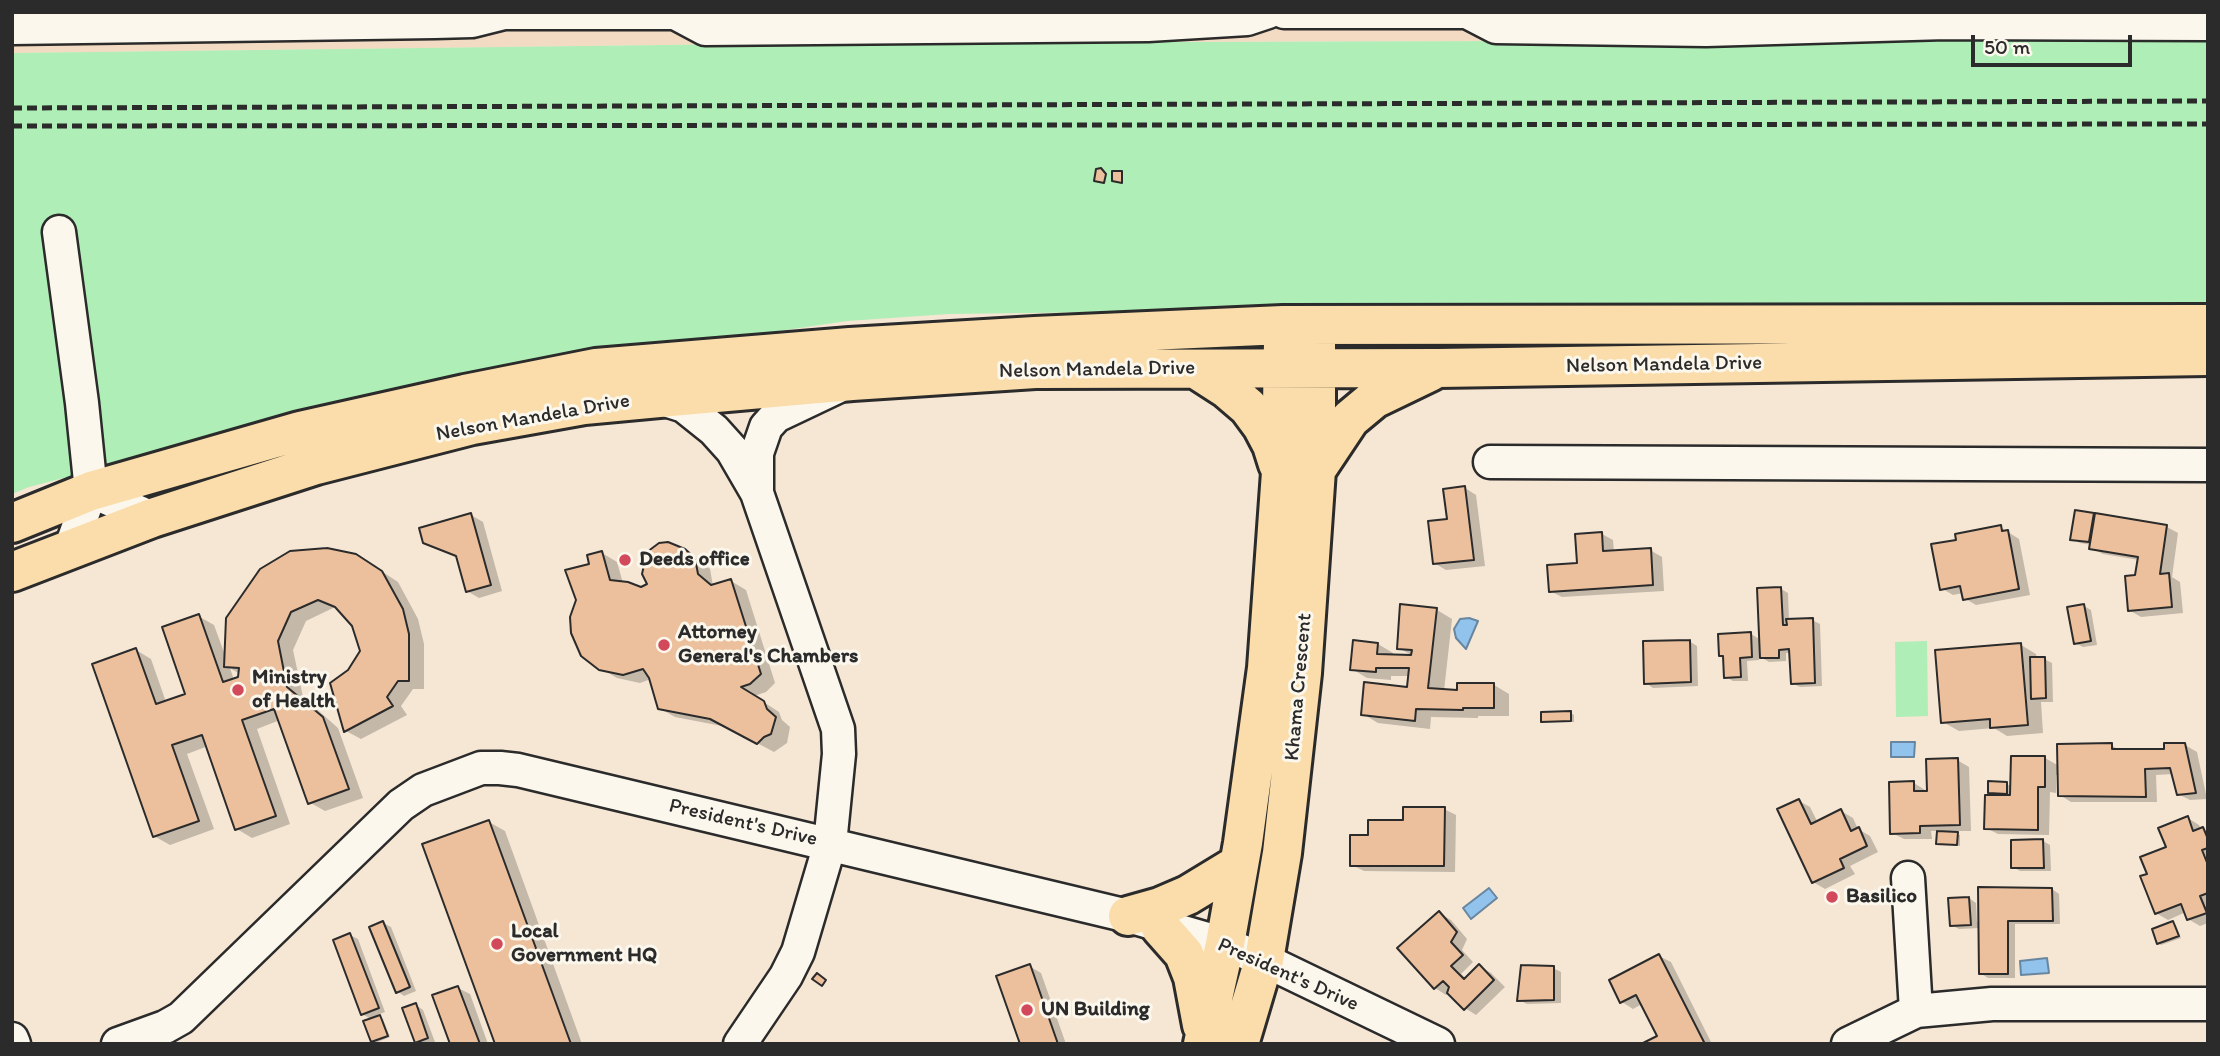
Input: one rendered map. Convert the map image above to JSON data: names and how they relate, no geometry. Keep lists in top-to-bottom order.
{
  "streets": {
    "main road": ["Nelson Mandela Drive", "Khama Crescent"],
    "street": ["President's Drive"]
  },
  "crossings": [
    ["Nelson Mandela Drive", "Khama Crescent"],
    ["Khama Crescent", "President's Drive"]
  ],
  "places": [
    "Deeds office",
    "Attorney General's Chambers",
    "Ministry of Health",
    "Basilico",
    "Local Government HQ",
    "UN Building"
  ],
  "scale_bar": "50 m"
}
